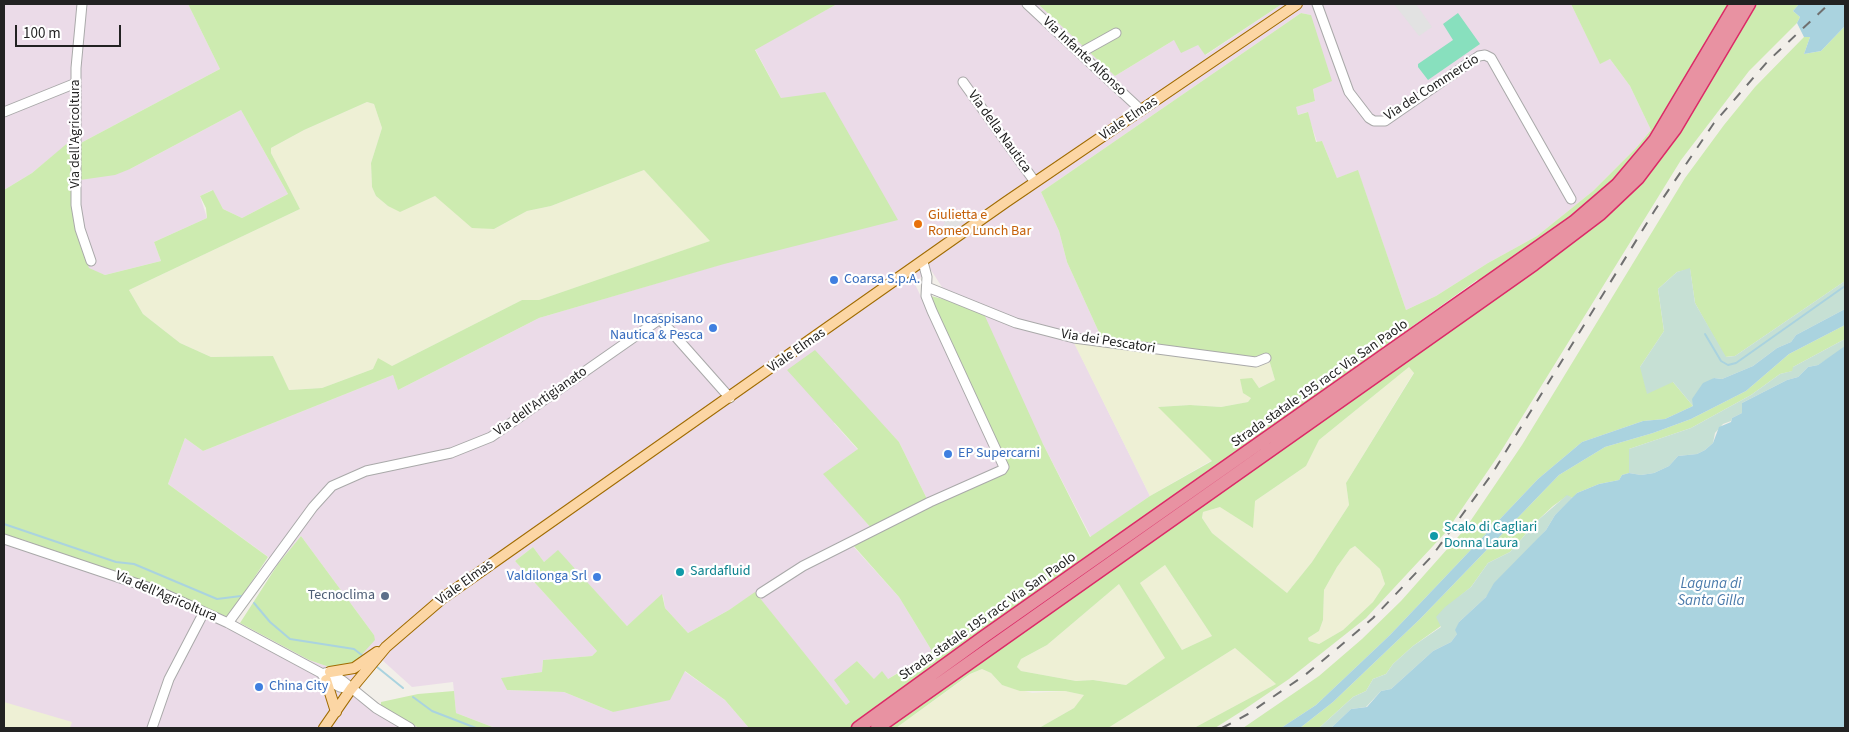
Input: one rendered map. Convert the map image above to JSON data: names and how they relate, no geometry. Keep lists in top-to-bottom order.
{
  "streets": {
    "highway": ["Strada statale 195 racc Via San Paolo"],
    "main road": ["Viale Elmas"],
    "street": [
      "Via Infante Alfonso",
      "Via del Commercio",
      "Via della Nautica",
      "Via dell'Agricoltura",
      "Via dei Pescatori",
      "Via dell'Artigianato"
    ]
  },
  "crossings": [
    ["Via Infante Alfonso", "Viale Elmas"],
    ["Viale Elmas", "Via della Nautica"],
    ["Viale Elmas", "Via dell'Agricoltura"],
    ["Viale Elmas", "Via dell'Artigianato"],
    ["Via dell'Agricoltura", "Via dell'Artigianato"]
  ],
  "water": ["Laguna di Santa Gilla"],
  "places": [
    "Giulietta e Romeo Lunch Bar",
    "Coarsa S.p.A.",
    "Incaspisano Nautica & Pesca",
    "EP Supercarni",
    "Scalo di Cagliari Donna Laura",
    "Sardafluid",
    "Valdilonga Srl",
    "Tecnoclima",
    "China City"
  ],
  "scale_bar": "100 m"
}
